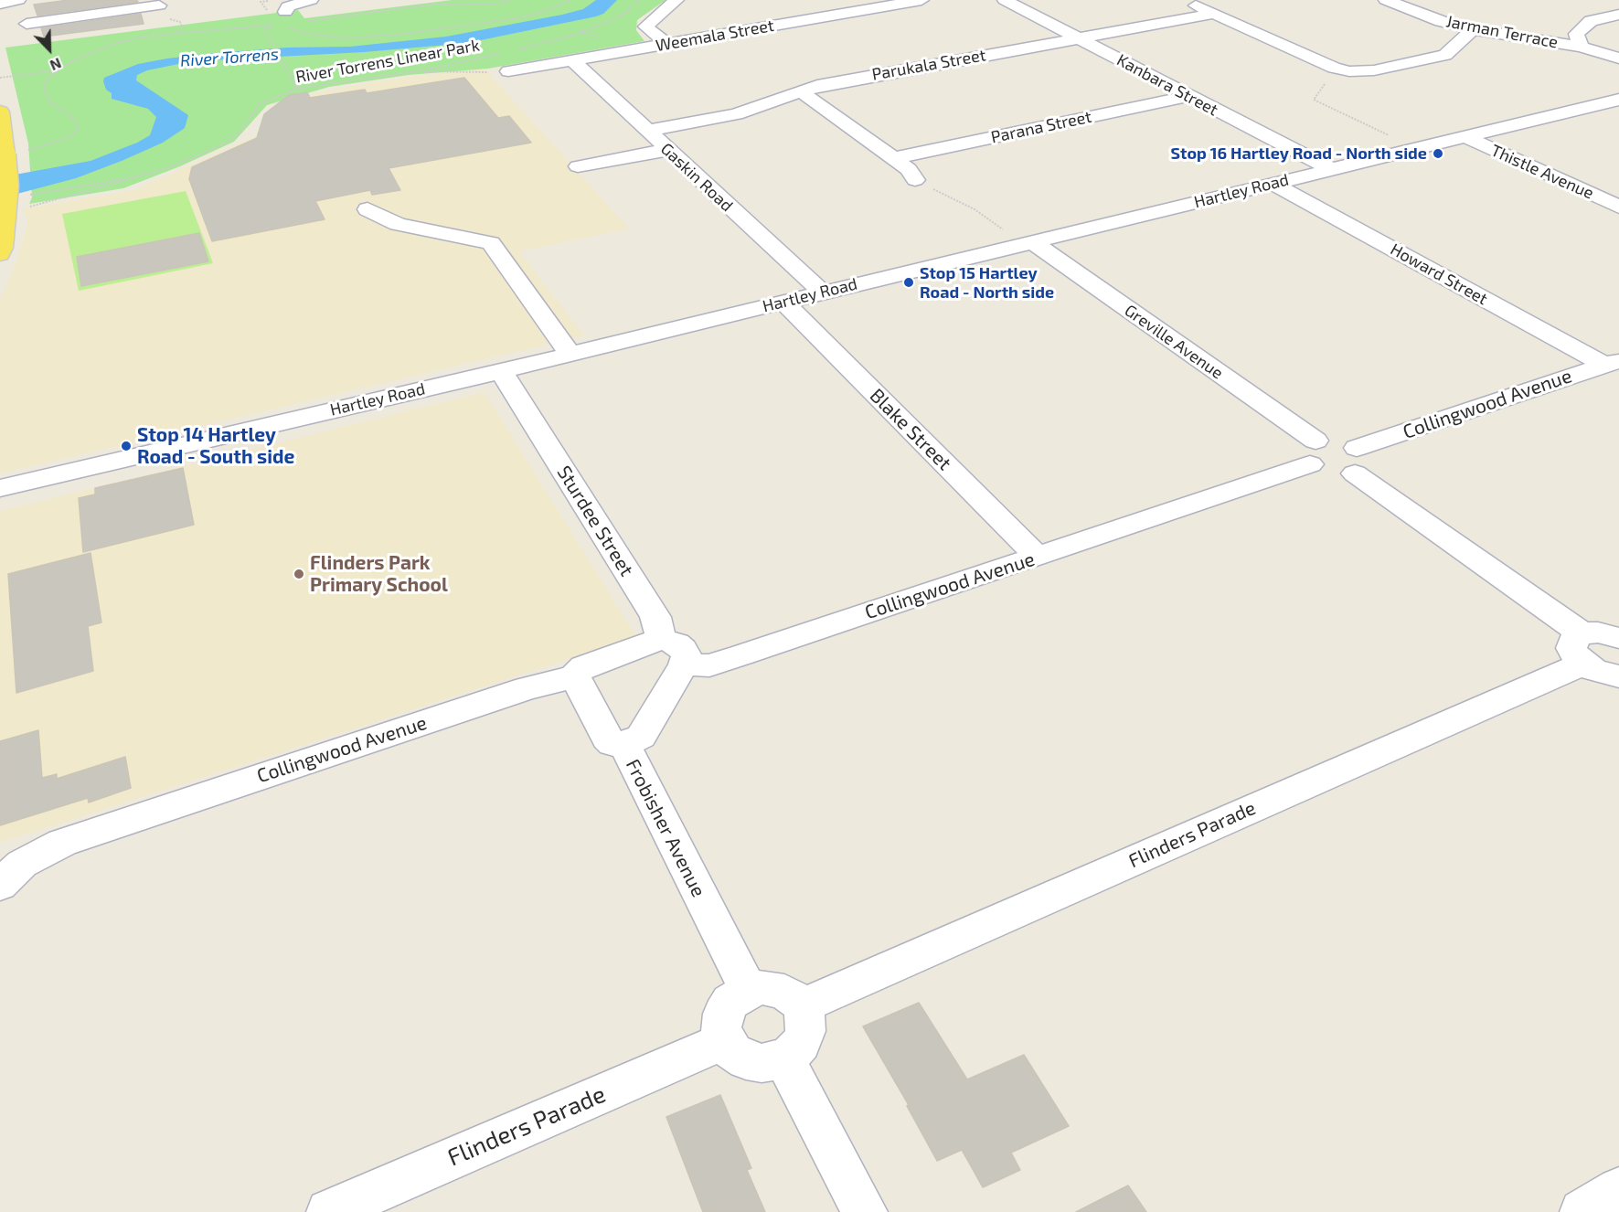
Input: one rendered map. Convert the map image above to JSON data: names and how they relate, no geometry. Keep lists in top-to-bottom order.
{
  "streets": {
    "street": [
      "Jarman Terrace",
      "Weemala Street",
      "Parukala Street",
      "Kanbara Street",
      "Parana Street",
      "Thistle Avenue",
      "Gaskin Road",
      "Hartley Road",
      "Howard Street",
      "Greville Avenue",
      "Collingwood Avenue",
      "Blake Street",
      "Sturdee Street",
      "Frobisher Avenue",
      "Flinders Parade"
    ],
    "path": ["River Torrens Linear Park"]
  },
  "crossings": [
    ["Weemala Street", "Gaskin Road"],
    ["Parukala Street", "Kanbara Street"],
    ["Parukala Street", "Gaskin Road"],
    ["Kanbara Street", "Parana Street"],
    ["Kanbara Street", "Hartley Road"],
    ["Thistle Avenue", "Hartley Road"],
    ["Gaskin Road", "Hartley Road"],
    ["Hartley Road", "Howard Street"],
    ["Hartley Road", "Greville Avenue"],
    ["Hartley Road", "Blake Street"],
    ["Hartley Road", "Sturdee Street"],
    ["Howard Street", "Collingwood Avenue"],
    ["Greville Avenue", "Collingwood Avenue"],
    ["Collingwood Avenue", "Blake Street"],
    ["Collingwood Avenue", "Sturdee Street"],
    ["Collingwood Avenue", "Frobisher Avenue"],
    ["Frobisher Avenue", "Flinders Parade"]
  ],
  "water": ["River Torrens"],
  "places": [
    "Stop 16 Hartley Road - North side",
    "Stop 15 Hartley Road - North side",
    "Stop 14 Hartley Road - South side",
    "Flinders Park Primary School"
  ],
  "north": "bottom right"
}
